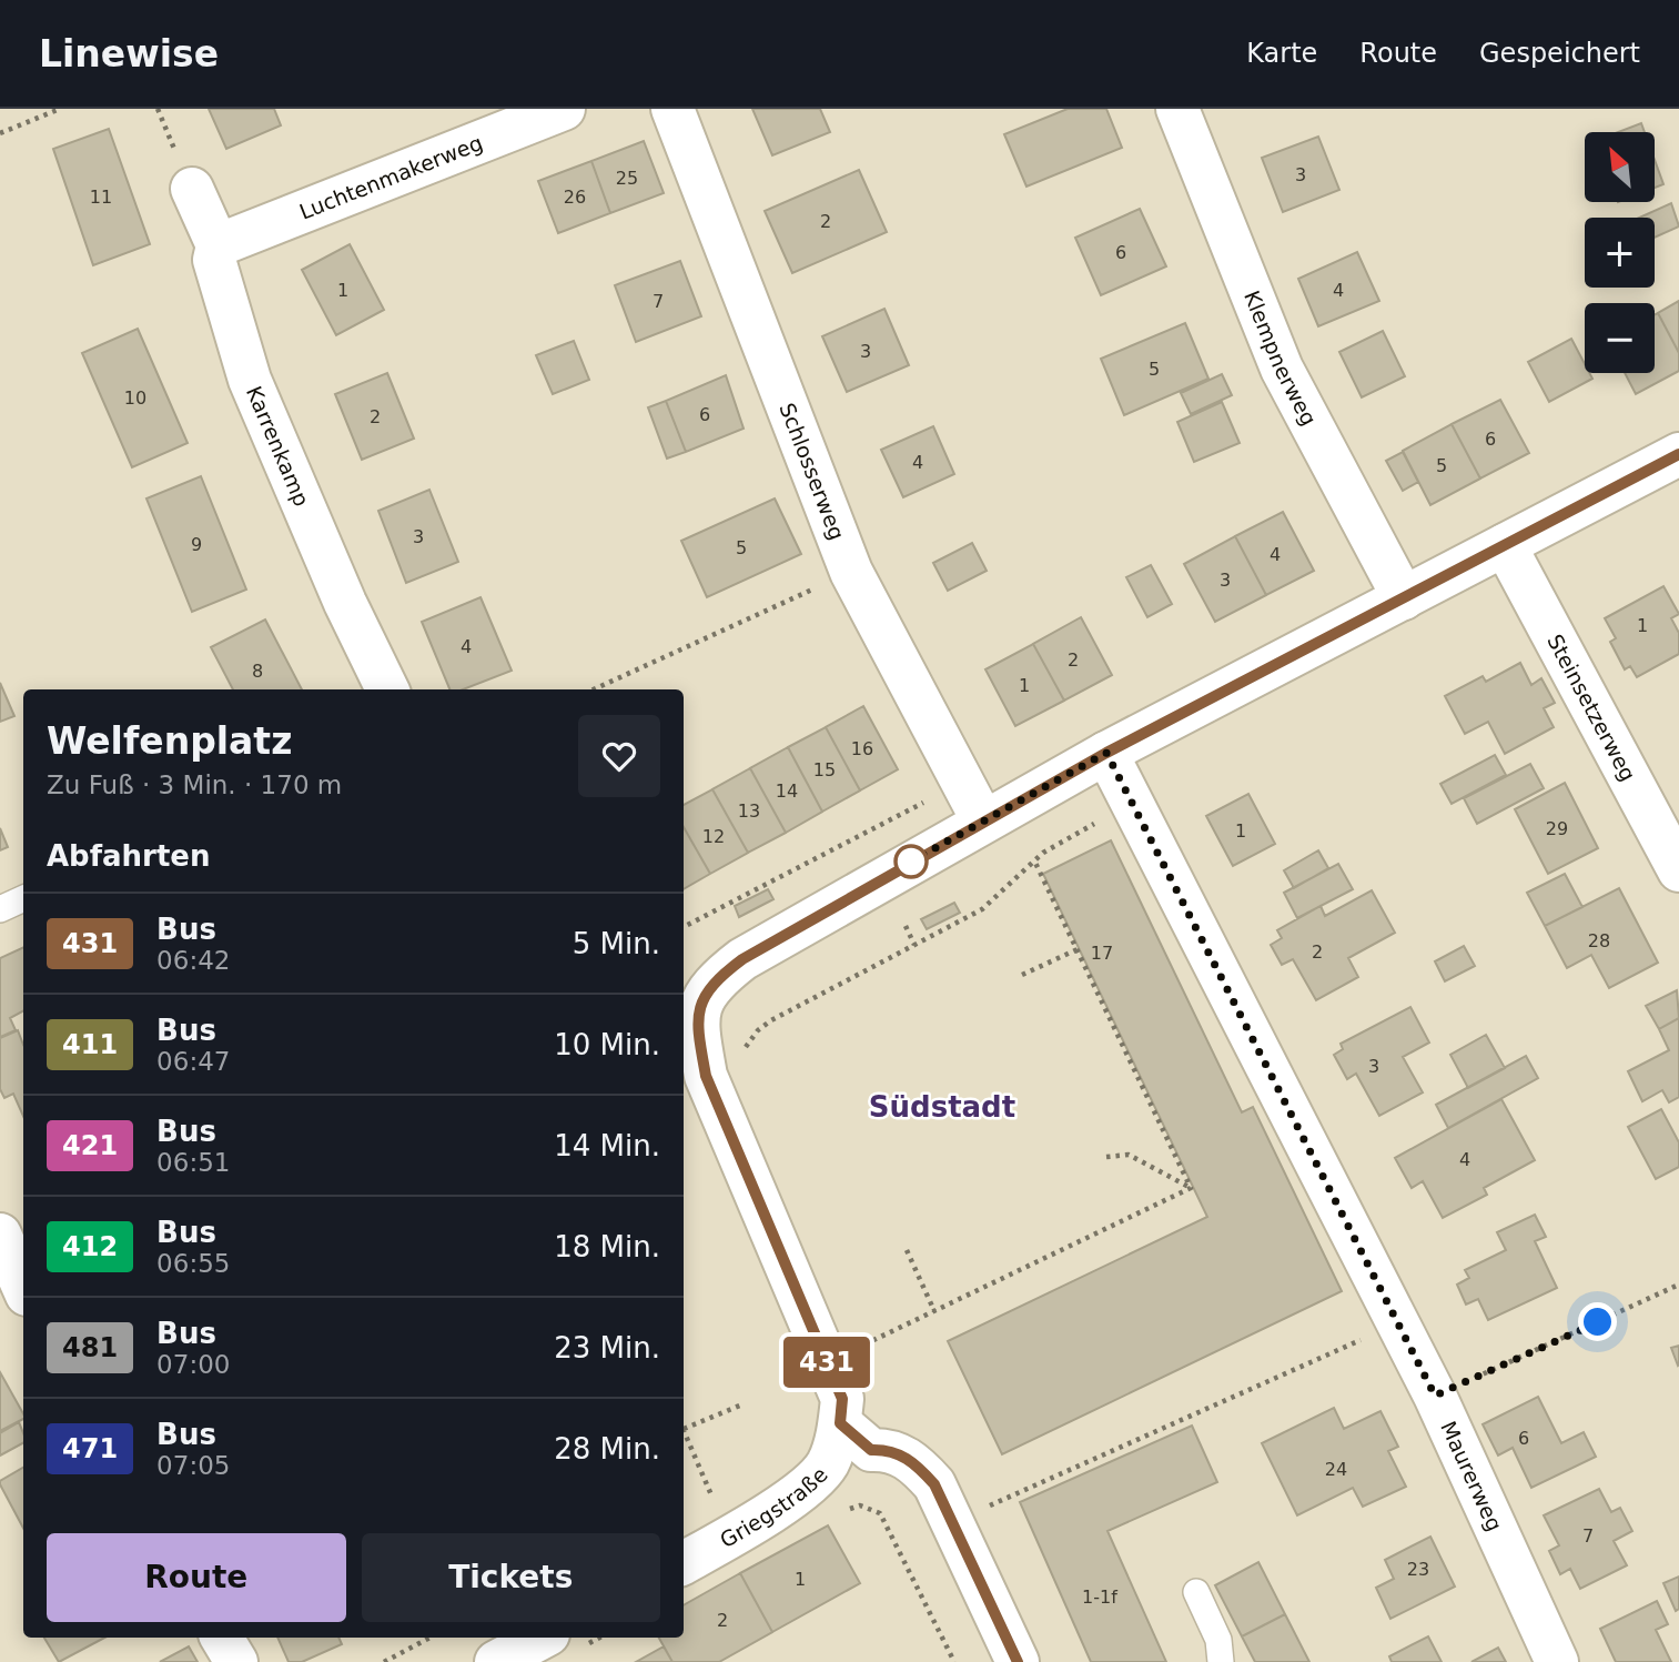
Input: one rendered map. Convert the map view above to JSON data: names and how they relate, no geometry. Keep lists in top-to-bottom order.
{
  "streets": {
    "street": [
      "Luchtenmakerweg",
      "Klempnerweg",
      "Karrenkamp",
      "Schlosserweg",
      "Steinsetzerweg",
      "Maurerweg",
      "Griegstraße"
    ]
  },
  "crossings": [
    ["Luchtenmakerweg", "Karrenkamp"]
  ],
  "districts": ["Südstadt"],
  "lines": ["bus line 431"],
  "house_numbers": [
    "3",
    "25",
    "11",
    "26",
    "2",
    "6",
    "1",
    "4",
    "7",
    "3",
    "5",
    "10",
    "6",
    "2",
    "6",
    "4",
    "5",
    "3",
    "9",
    "5",
    "4",
    "3",
    "1",
    "4",
    "2",
    "8",
    "1",
    "16",
    "15",
    "14",
    "13",
    "29",
    "1",
    "12",
    "28",
    "2",
    "17",
    "3",
    "4",
    "6",
    "24",
    "7",
    "23",
    "1",
    "1-1f",
    "2"
  ],
  "north": "top left",
  "page": {
    "header": "Linewise",
    "nav": ["Karte", "Route", "Gespeichert"],
    "on_map": "431",
    "map_buttons": ["+", "−"],
    "heading": [
      ["Welfenplatz", "Zu Fuß · 3 Min. · 170 m"],
      "Abfahrten"
    ],
    "list": [
      {
        "mark": "431",
        "name": "Bus",
        "note": "06:42",
        "value": "5 Min."
      },
      {
        "mark": "411",
        "name": "Bus",
        "note": "06:47",
        "value": "10 Min."
      },
      {
        "mark": "421",
        "name": "Bus",
        "note": "06:51",
        "value": "14 Min."
      },
      {
        "mark": "412",
        "name": "Bus",
        "note": "06:55",
        "value": "18 Min."
      },
      {
        "mark": "481",
        "name": "Bus",
        "note": "07:00",
        "value": "23 Min."
      },
      {
        "mark": "471",
        "name": "Bus",
        "note": "07:05",
        "value": "28 Min."
      }
    ],
    "buttons": ["Route", "Tickets"]
  }
}
